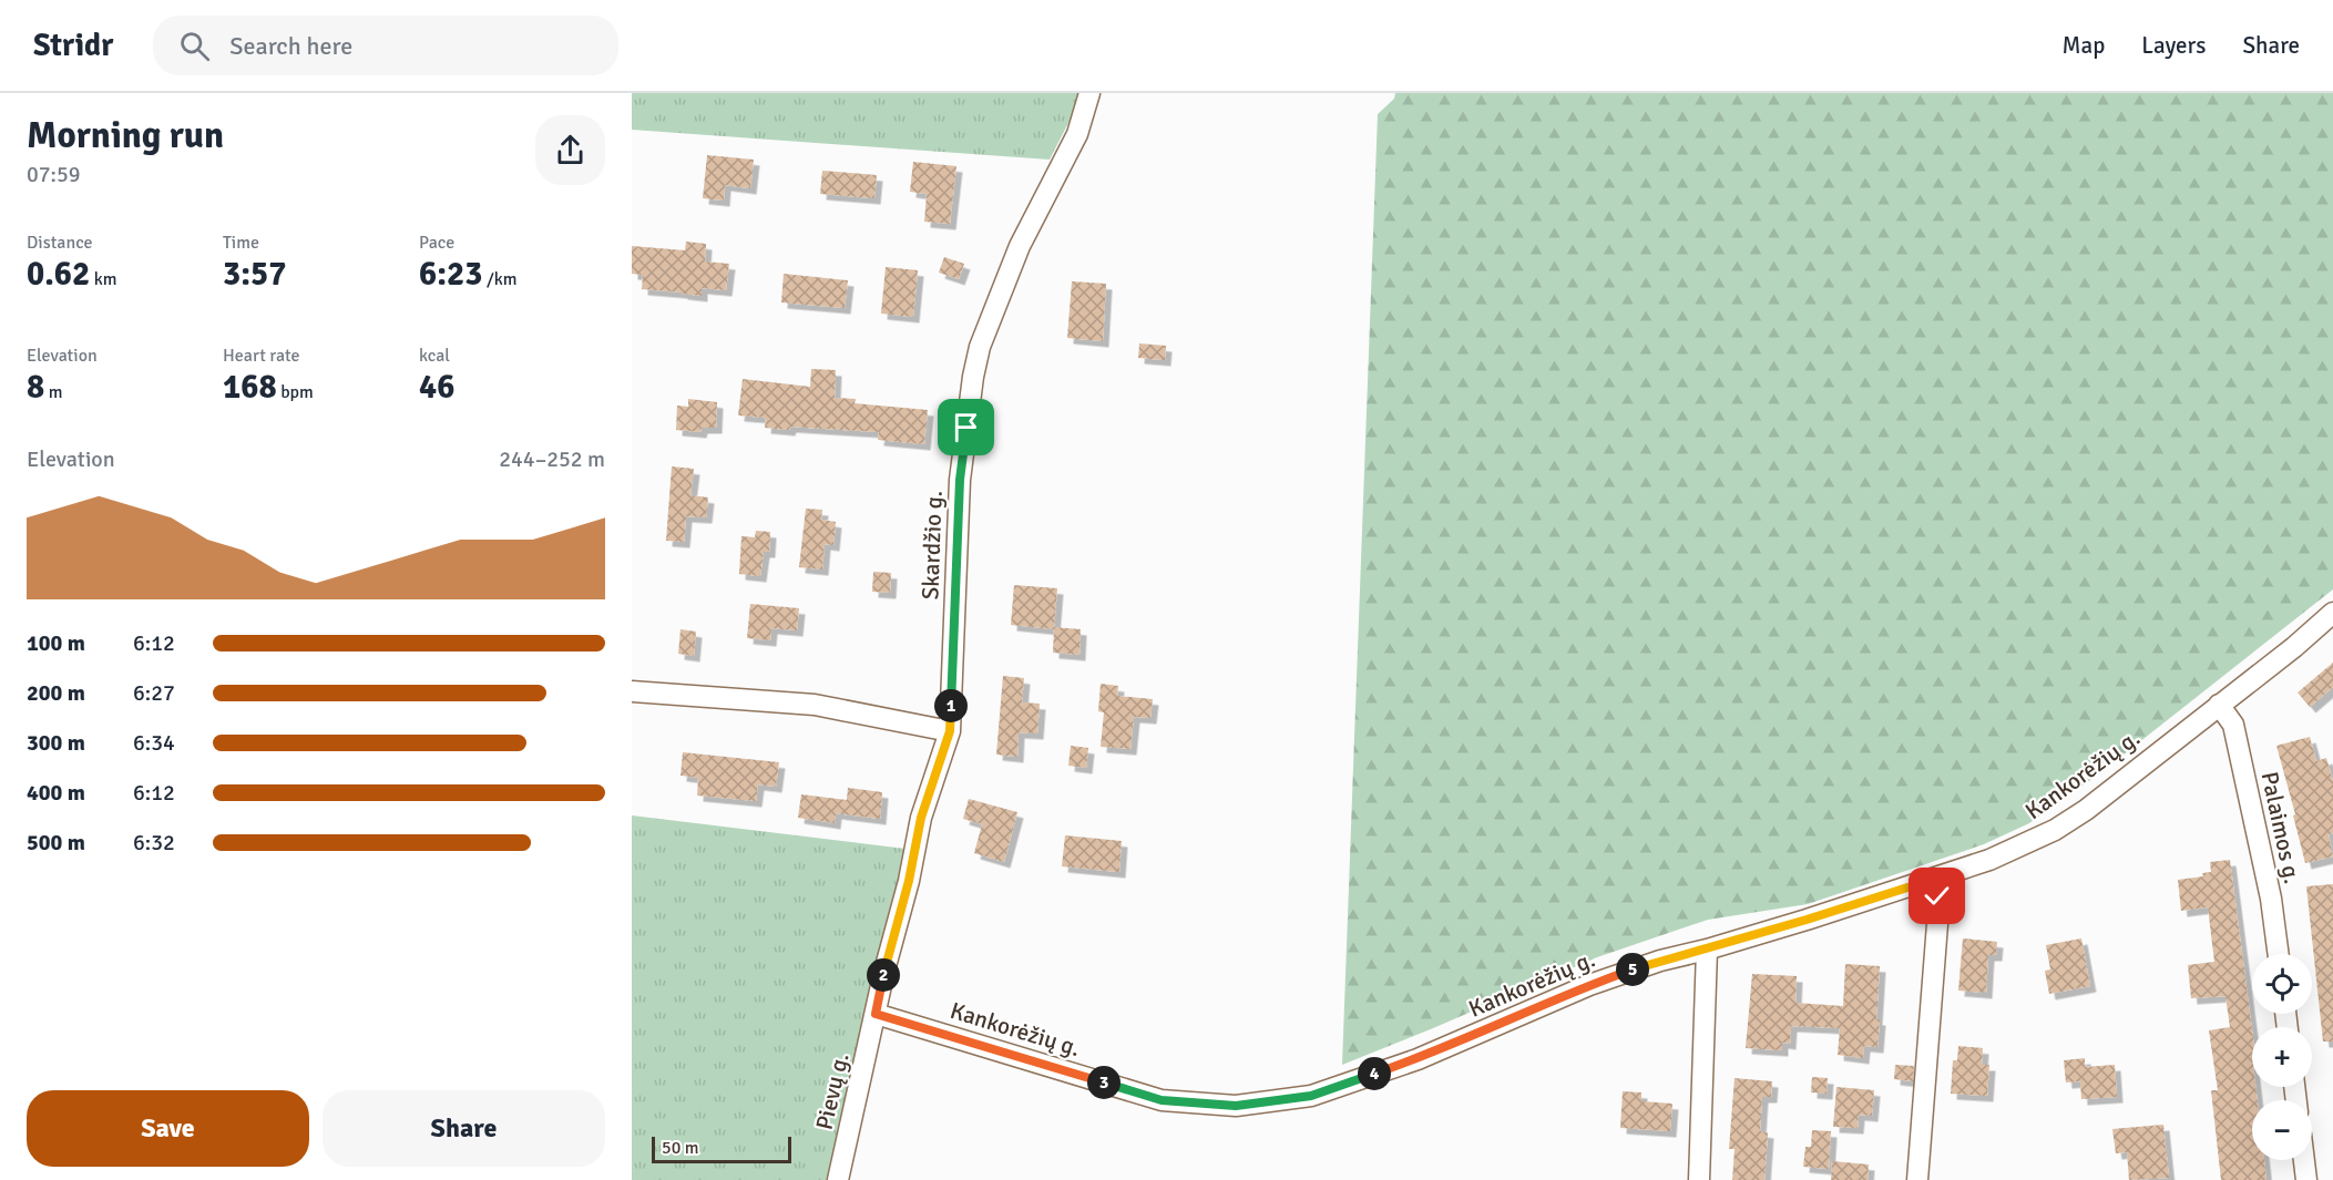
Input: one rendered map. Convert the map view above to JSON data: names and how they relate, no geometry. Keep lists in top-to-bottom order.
{
  "streets": {
    "street": [
      "Skardžio g.",
      "Kankorėžių g.",
      "Palaimos g.",
      "Pievų g."
    ]
  },
  "crossings": [
    ["Skardžio g.", "Kankorėžių g."],
    ["Skardžio g.", "Pievų g."],
    ["Kankorėžių g.", "Palaimos g."],
    ["Kankorėžių g.", "Pievų g."]
  ],
  "scale_bar": "50 m",
  "page": {
    "header": "Stridr",
    "search": "Search here",
    "nav": ["Map", "Layers", "Share"],
    "heading": ["Morning run", "07:59"],
    "stats": [
      ["Distance", "0.62 km"],
      ["Time", "3:57"],
      ["Pace", "6:23 /km"],
      ["Elevation", "8 m"],
      ["Heart rate", "168 bpm"],
      ["kcal", "46"]
    ],
    "chart": ["Elevation", "244–252 m"],
    "list": [
      {
        "name": "100 m",
        "note": "6:12"
      },
      {
        "name": "200 m",
        "note": "6:27"
      },
      {
        "name": "300 m",
        "note": "6:34"
      },
      {
        "name": "400 m",
        "note": "6:12"
      },
      {
        "name": "500 m",
        "note": "6:32"
      }
    ],
    "pins": [
      "1",
      "5",
      "2",
      "4",
      "3"
    ],
    "map_buttons": ["+", "−"],
    "buttons": ["Save", "Share"],
    "scale": "50 m"
  }
}
